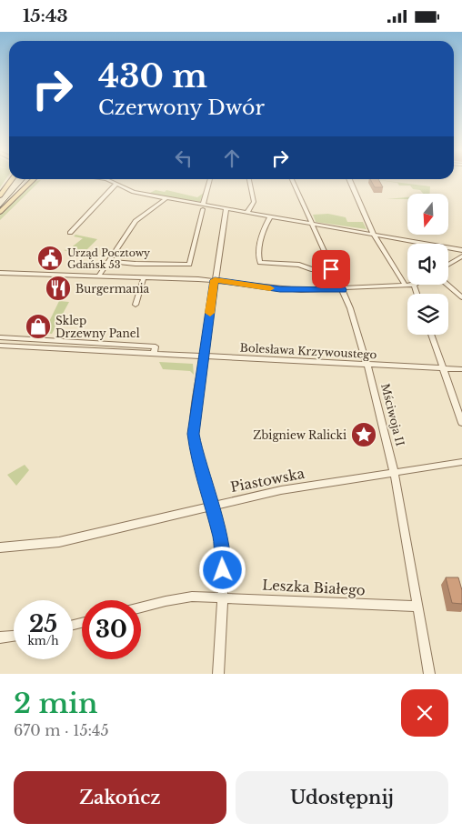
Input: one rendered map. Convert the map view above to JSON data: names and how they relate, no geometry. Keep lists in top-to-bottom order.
{
  "streets": {
    "street": [
      "Bolesława Krzywoustego",
      "Mściwoja II",
      "Piastowska",
      "Leszka Białego"
    ]
  },
  "crossings": [
    ["Bolesława Krzywoustego", "Mściwoja II"],
    ["Mściwoja II", "Piastowska"],
    ["Mściwoja II", "Leszka Białego"]
  ],
  "places": {
    "public building": ["Urząd Pocztowy Gdańsk 53"],
    "restaurant": ["Burgermania"],
    "shop": ["Sklep Drzewny Panel"],
    "place": ["Zbigniew Ralicki"]
  },
  "north": "bottom",
  "page": {
    "status": "15:43",
    "turn": ["430 m", "Czerwony Dwór"],
    "speed": "25 km/h",
    "limit": "30",
    "heading": ["2 min", "670 m · 15:45"],
    "buttons": ["Zakończ", "Udostępnij"]
  }
}
